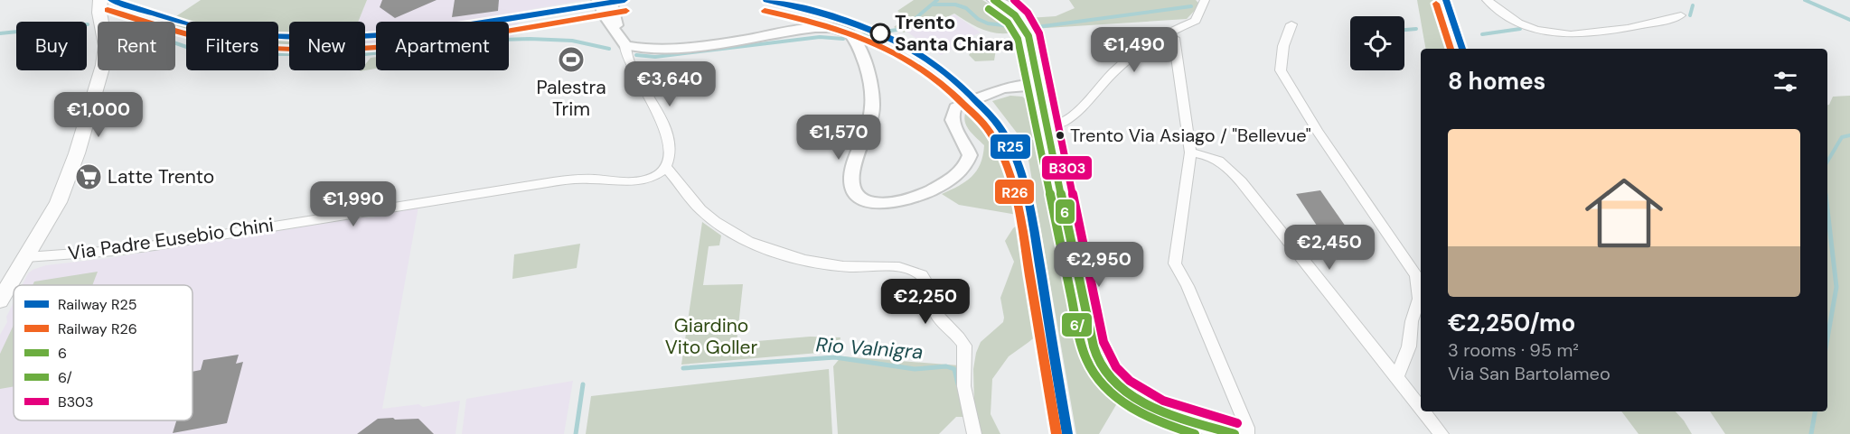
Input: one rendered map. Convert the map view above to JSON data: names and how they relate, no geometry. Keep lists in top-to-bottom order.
{
  "streets": {
    "street": ["Via Padre Eusebio Chini"]
  },
  "water": ["Rio Valnigra"],
  "parks": ["Giardino Vito Goller"],
  "places": {
    "other": ["Trento Santa Chiara", "Trento Via Asiago / \"Bellevue\""],
    "sports": ["Palestra Trim"],
    "supermarket": ["Latte Trento"]
  },
  "lines": [
    "rail line R25",
    "transit line 6",
    "transit line B303",
    "rail line R26",
    "transit line 6/"
  ],
  "legend": [
    "Railway R25",
    "Railway R26",
    "6",
    "6/",
    "B303"
  ],
  "page": {
    "chip": [
      "Buy",
      "Rent",
      "Filters",
      "New",
      "Apartment"
    ],
    "price": [
      "€1,490",
      "€3,640",
      "€1,000",
      "€1,570",
      "€1,990",
      "€2,450",
      "€2,950",
      "€2,250"
    ],
    "heading": "8 homes",
    "list": [
      {
        "name": "€2,250/mo",
        "note": "3 rooms · 95 m² · Via San Bartolameo"
      }
    ]
  }
}
